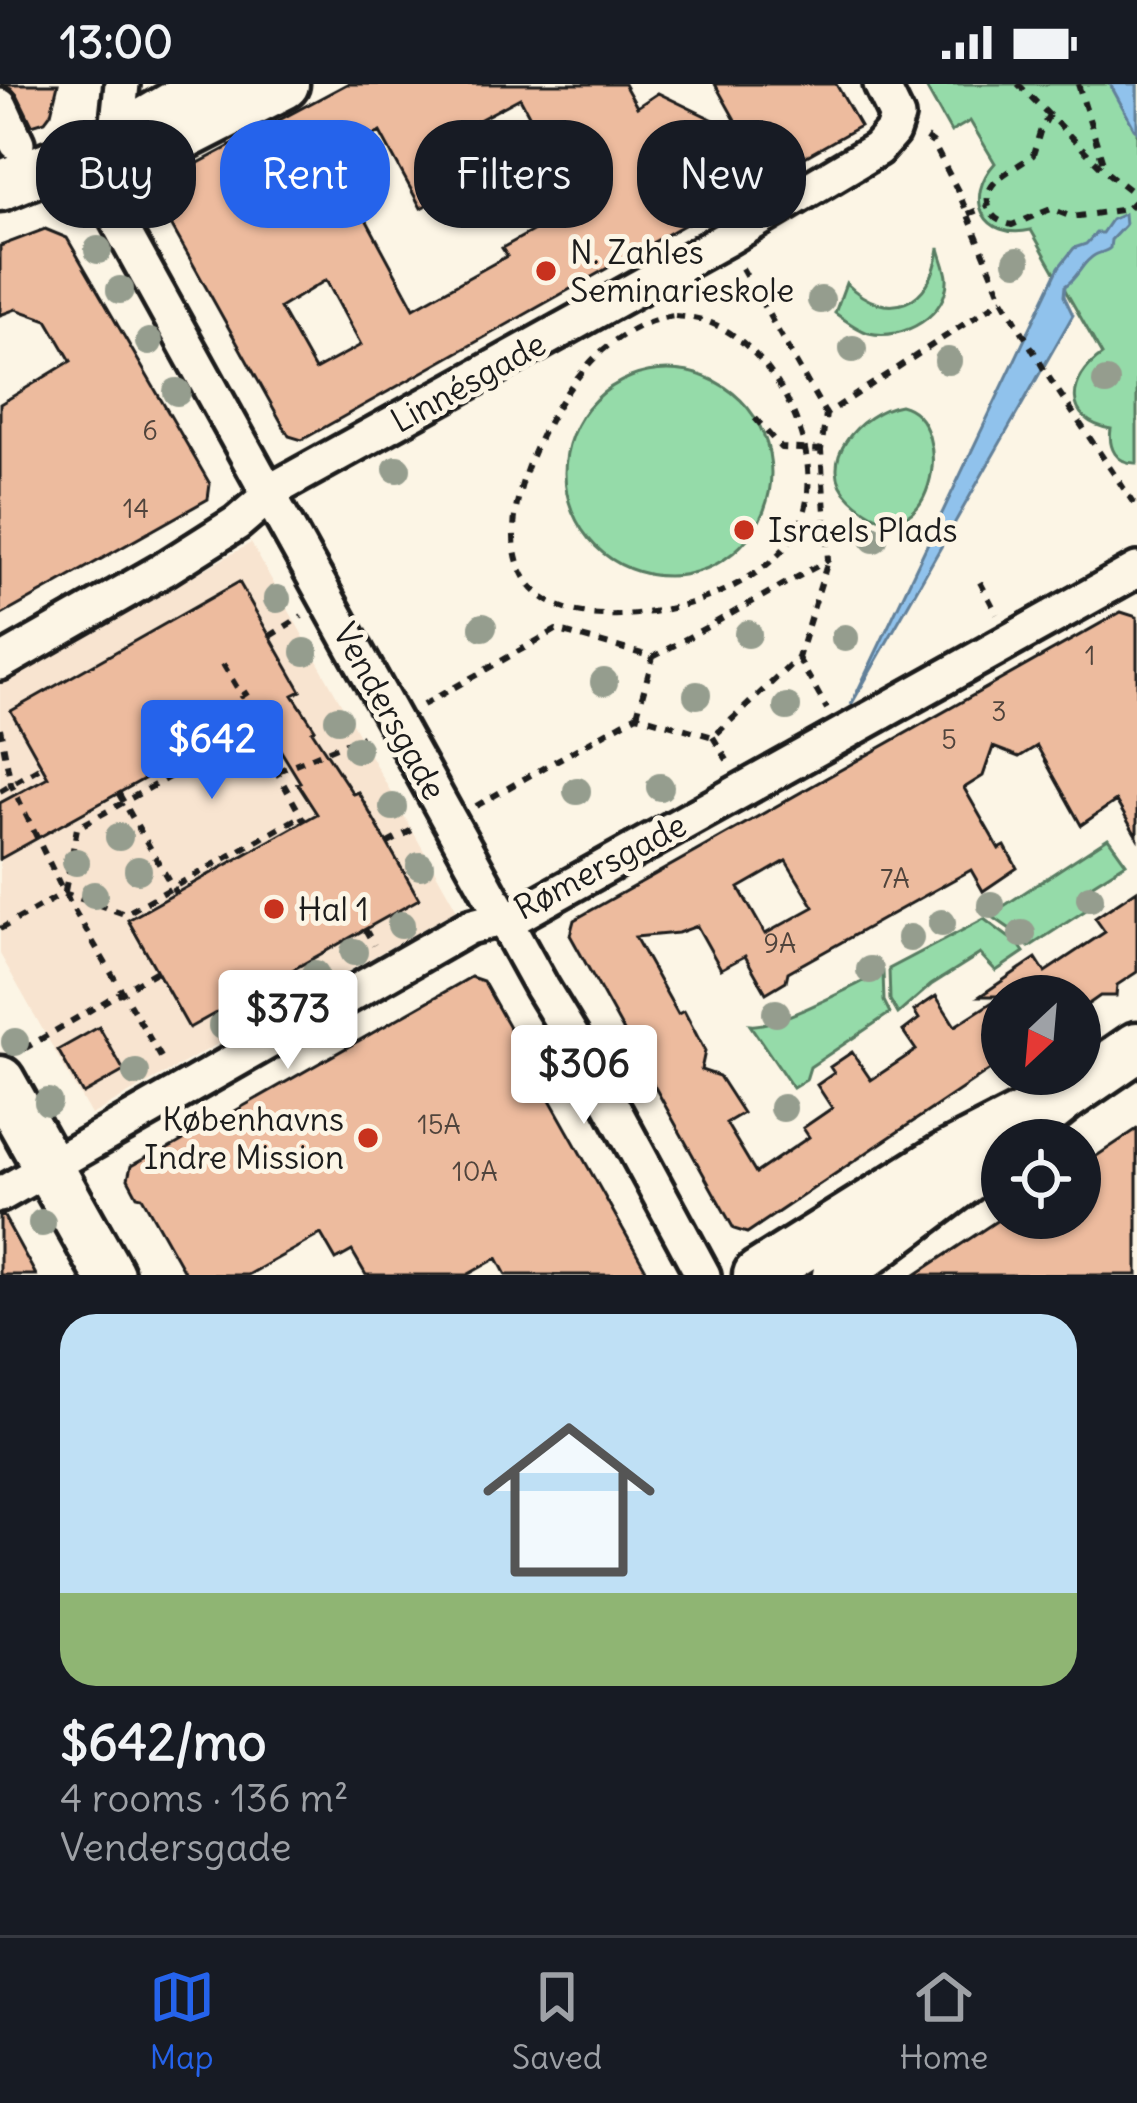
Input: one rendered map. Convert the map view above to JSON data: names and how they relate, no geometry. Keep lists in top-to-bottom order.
{
  "streets": {
    "street": ["Linnésgade", "Vendersgade", "Rømersgade"]
  },
  "crossings": [
    ["Linnésgade", "Vendersgade"],
    ["Vendersgade", "Rømersgade"]
  ],
  "places": [
    "N. Zahles Seminarieskole",
    "Israels Plads",
    "Hal 1",
    "Københavns Indre Mission"
  ],
  "house_numbers": [
    "6",
    "14",
    "1",
    "3",
    "5",
    "7A",
    "9A",
    "15A",
    "10A"
  ],
  "north": "bottom left",
  "page": {
    "status": "13:00",
    "chip": [
      "Buy",
      "Rent",
      "Filters",
      "New"
    ],
    "price": ["$642", "$373", "$306"],
    "list": [
      {
        "name": "$642/mo",
        "note": "4 rooms · 136 m² · Vendersgade"
      }
    ],
    "tabs": ["Map", "Saved", "Home"]
  }
}
